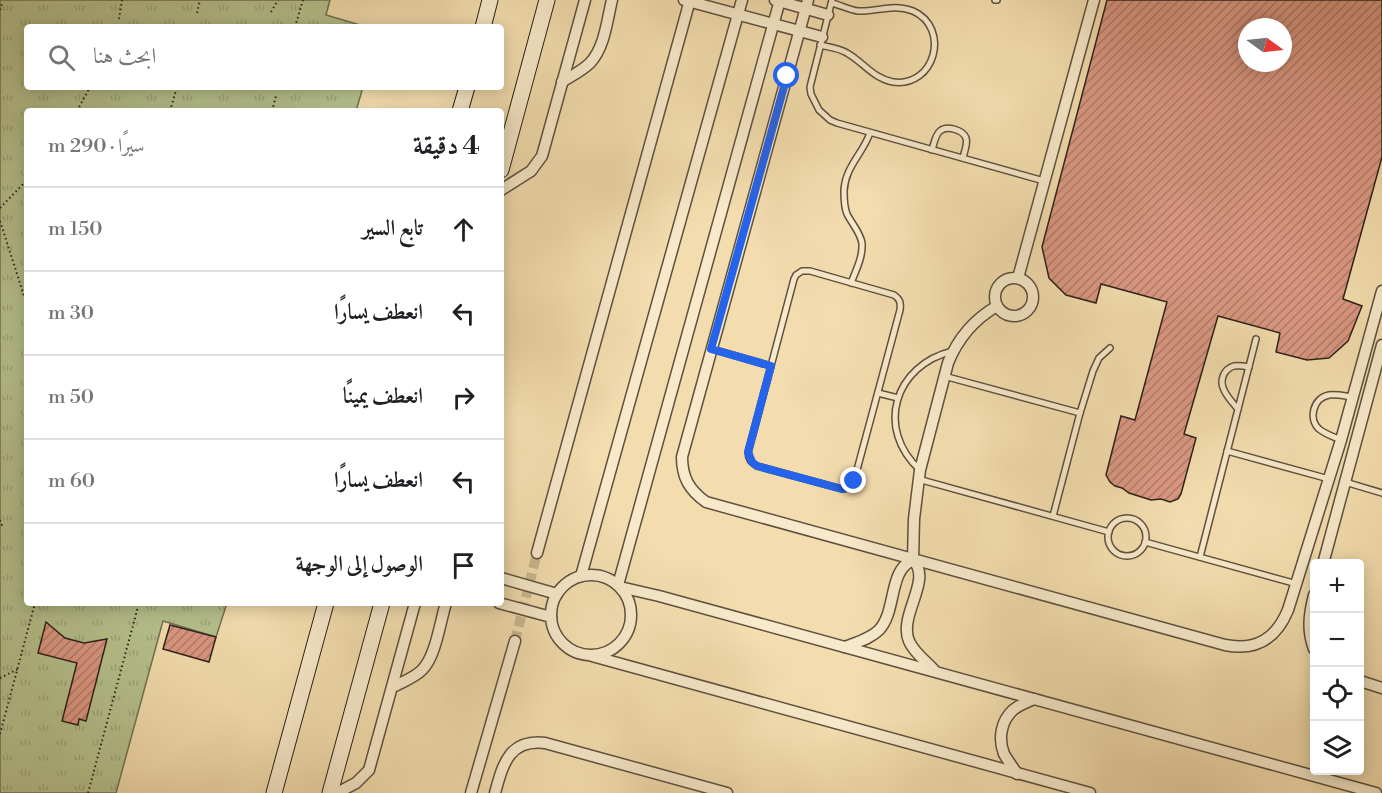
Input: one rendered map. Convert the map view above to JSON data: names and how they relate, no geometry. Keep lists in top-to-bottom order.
{
  "north": "right",
  "page": {
    "search": "ابحث هنا",
    "heading": ["4 دقيقة", "سيرًا · 290 m"],
    "list": [
      ["تابع السير", "150 m"],
      ["انعطف يسارًا", "30 m"],
      ["انعطف يمينًا", "50 m"],
      ["انعطف يسارًا", "60 m"],
      "الوصول إلى الوجهة"
    ],
    "map_buttons": ["+", "−"]
  }
}
